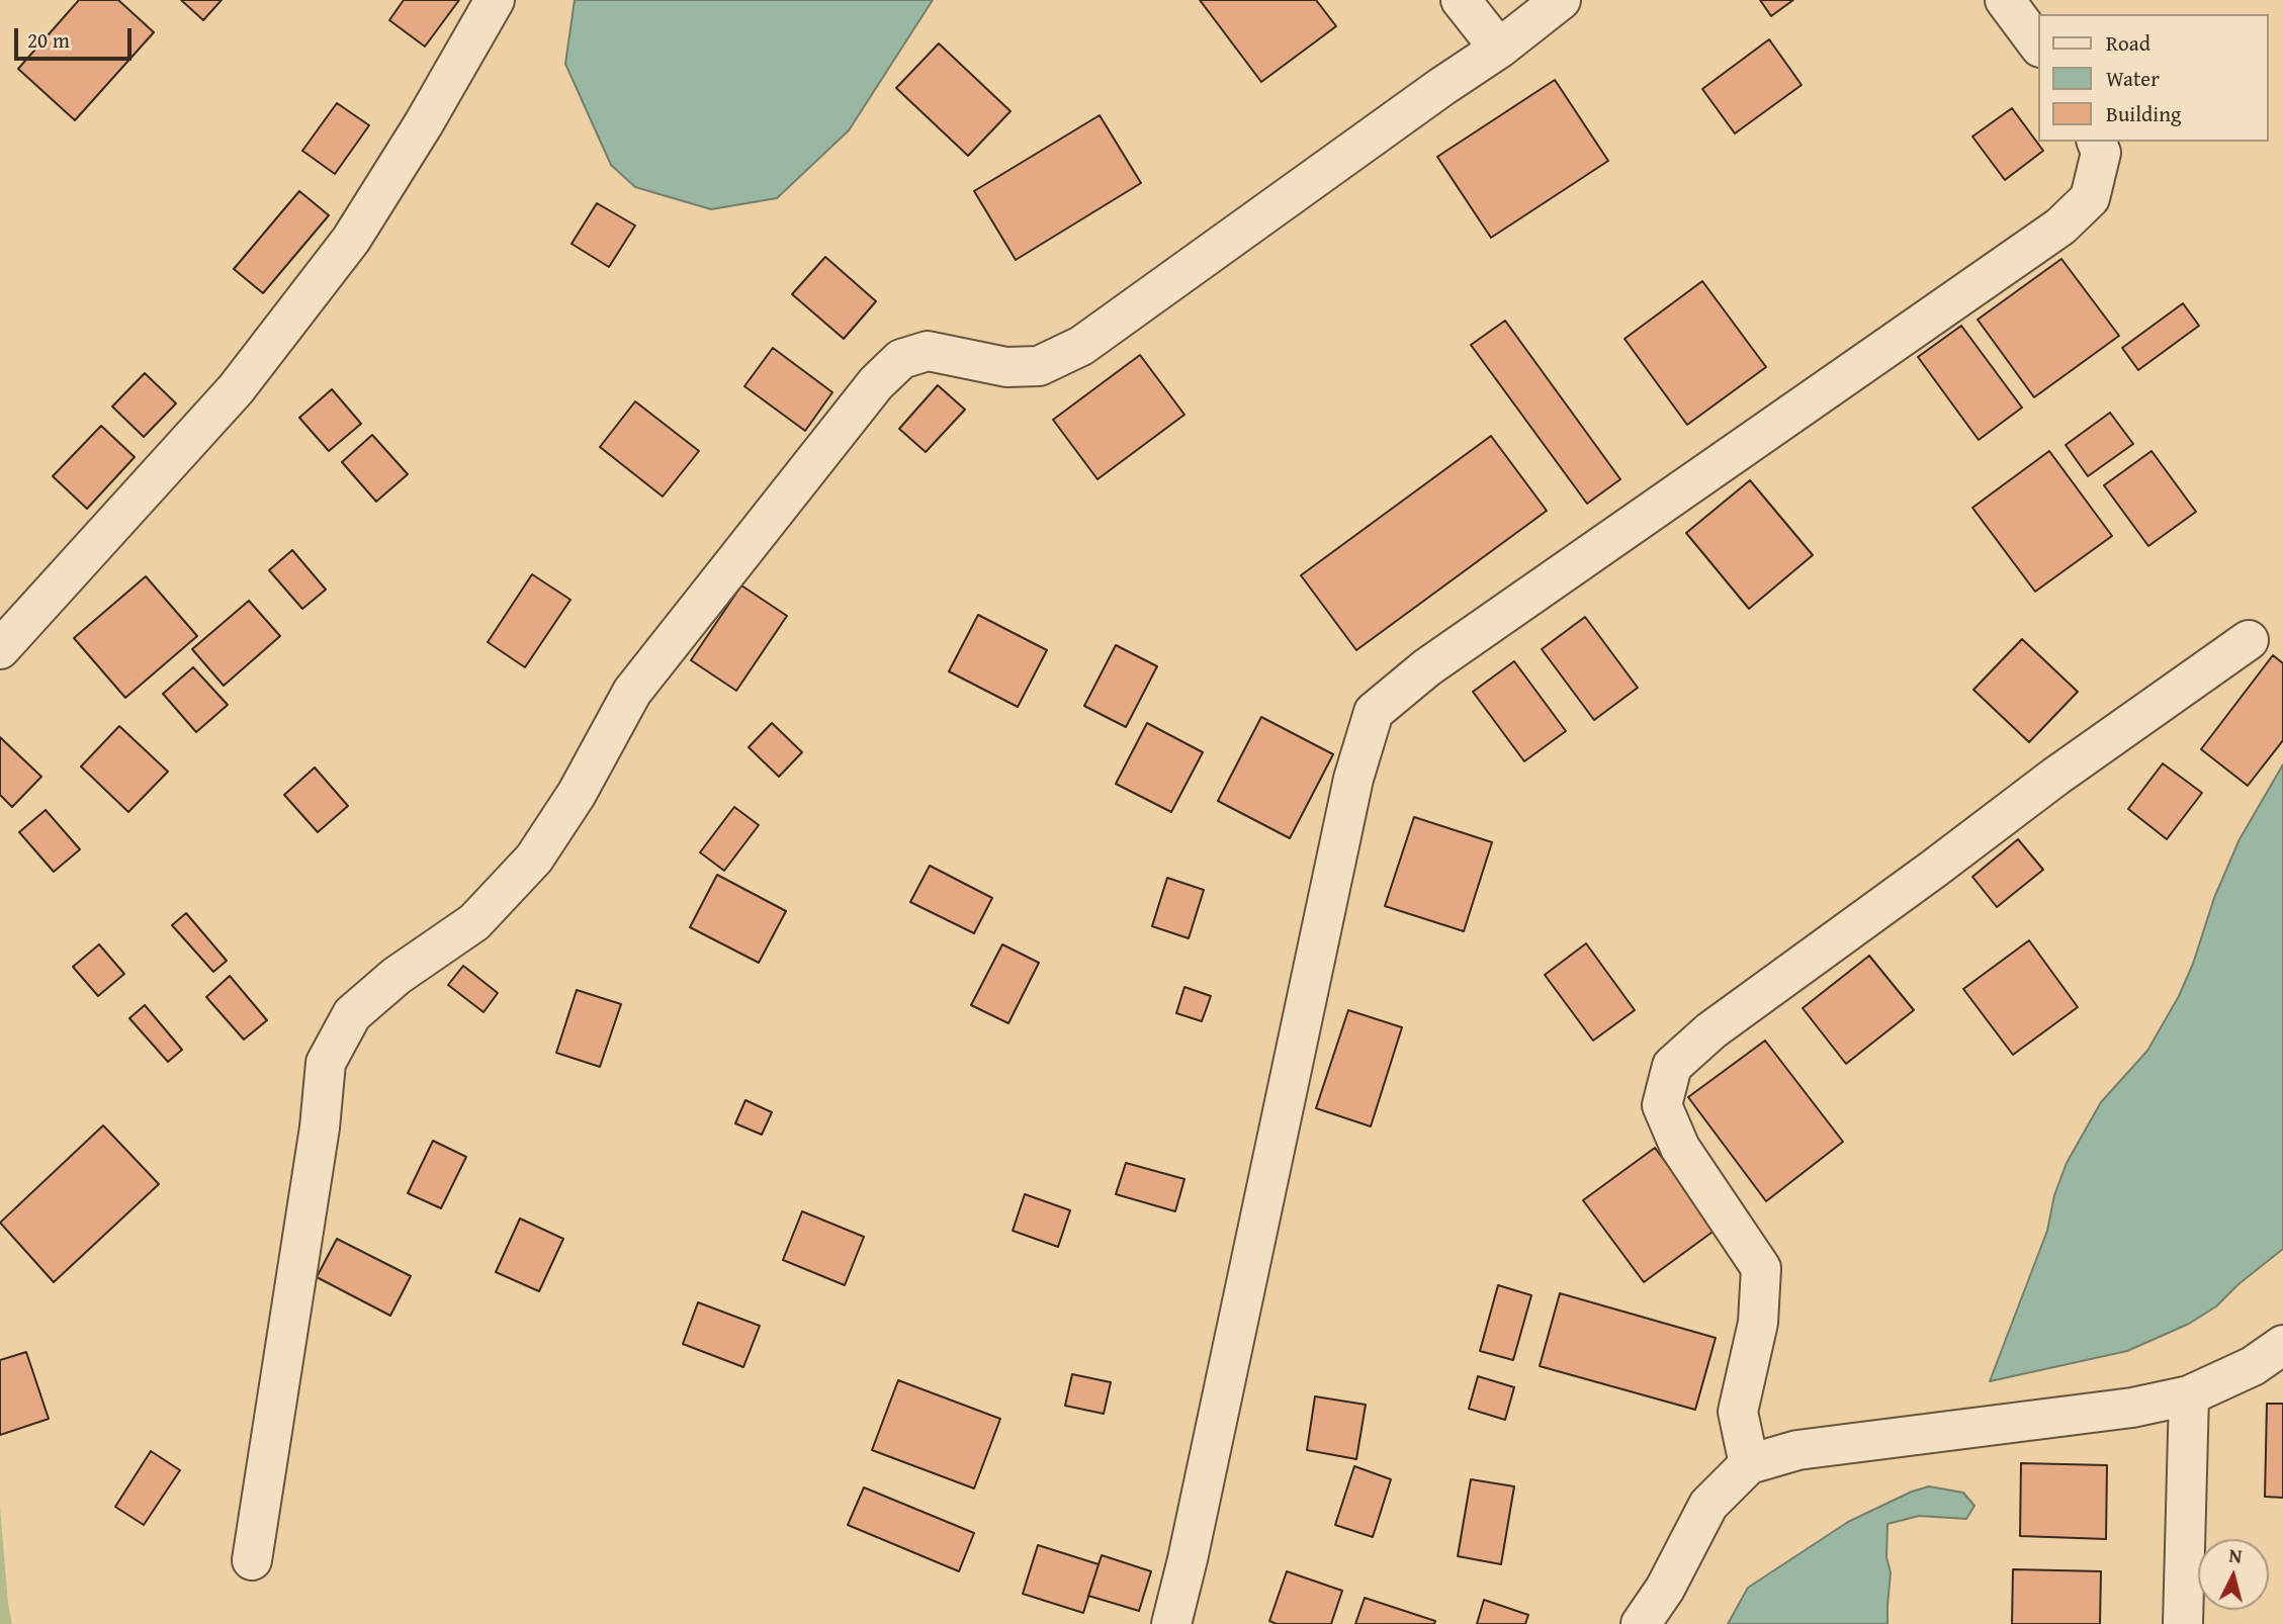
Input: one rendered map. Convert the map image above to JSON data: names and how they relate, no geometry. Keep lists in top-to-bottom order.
{
  "legend": ["Road", "Water", "Building"],
  "scale_bar": "20 m",
  "north": "top"
}
